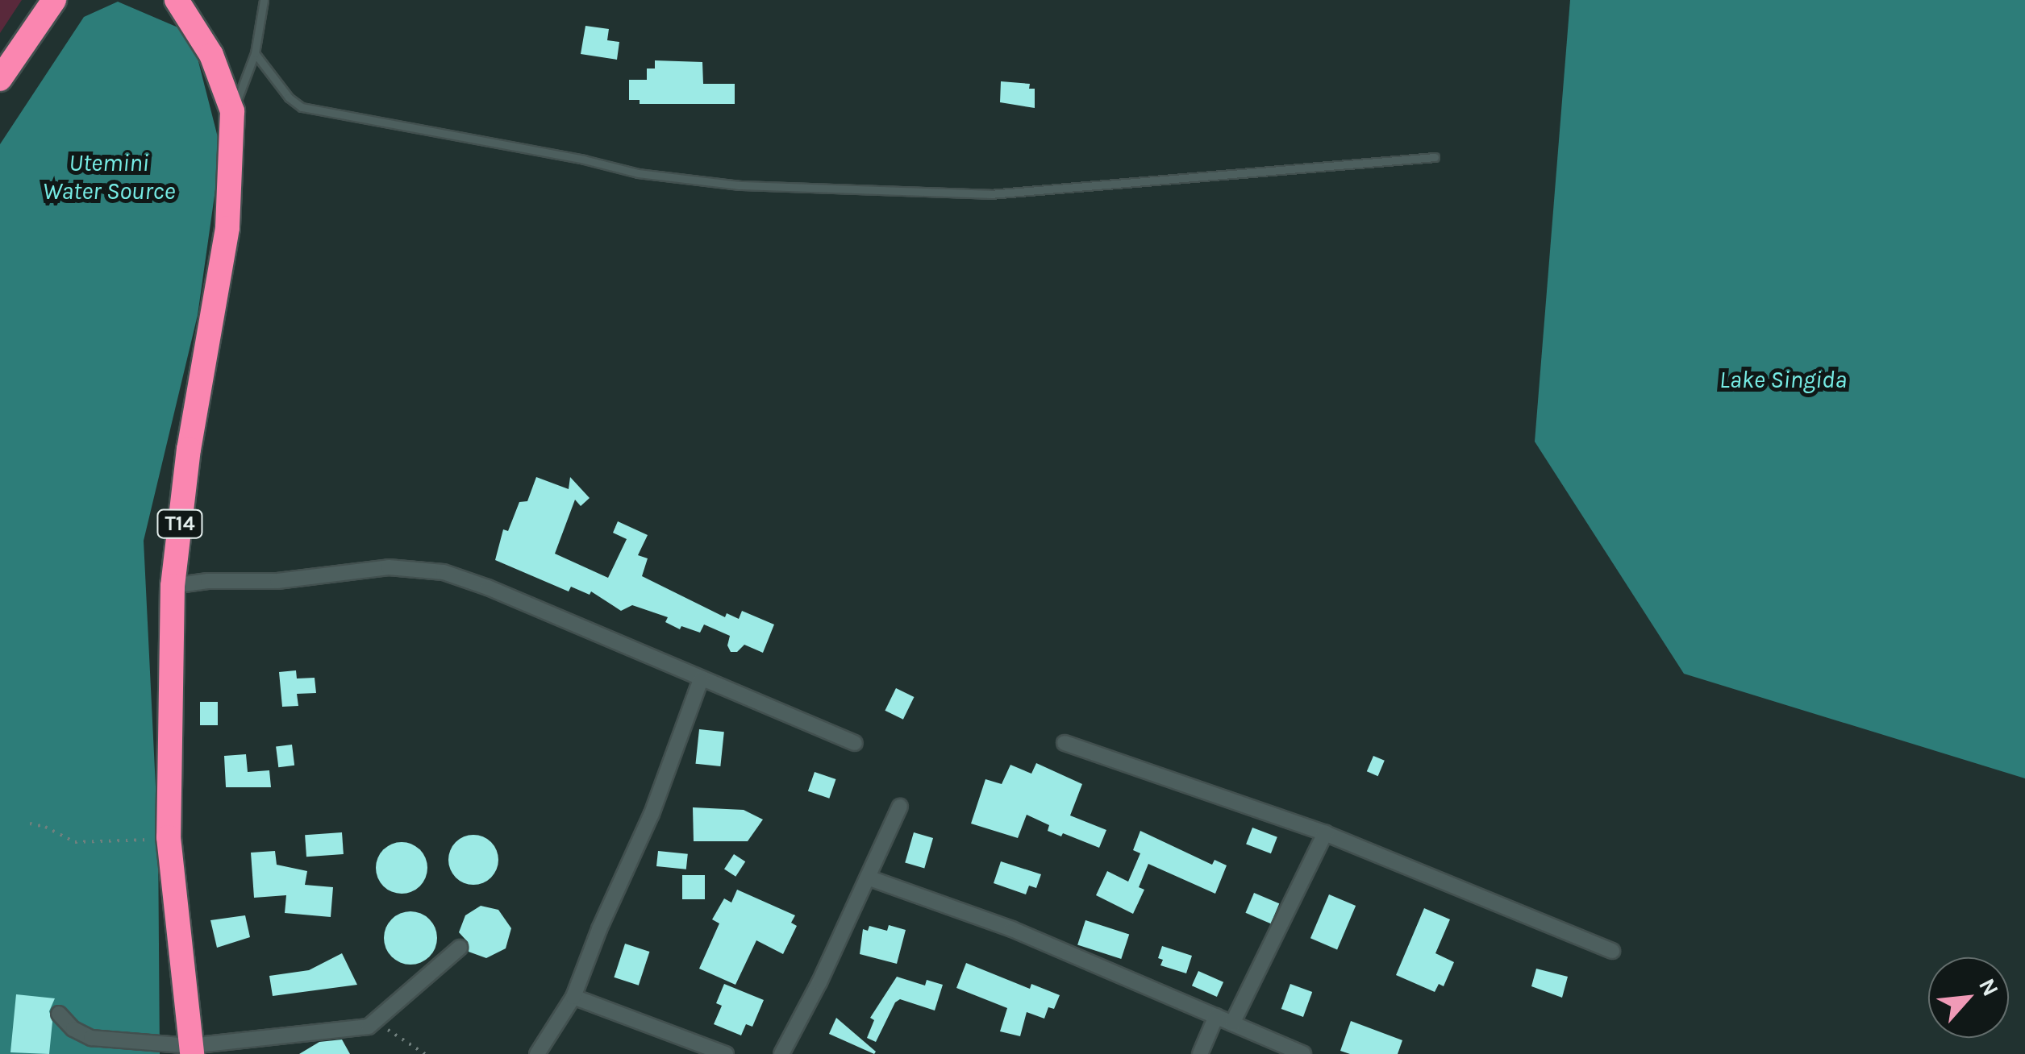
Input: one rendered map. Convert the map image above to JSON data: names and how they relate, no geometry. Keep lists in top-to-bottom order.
{
  "streets": {
    "highway": ["T14"]
  },
  "water": ["Utemini Water Source", "Lake Singida"],
  "north": "top right"
}
